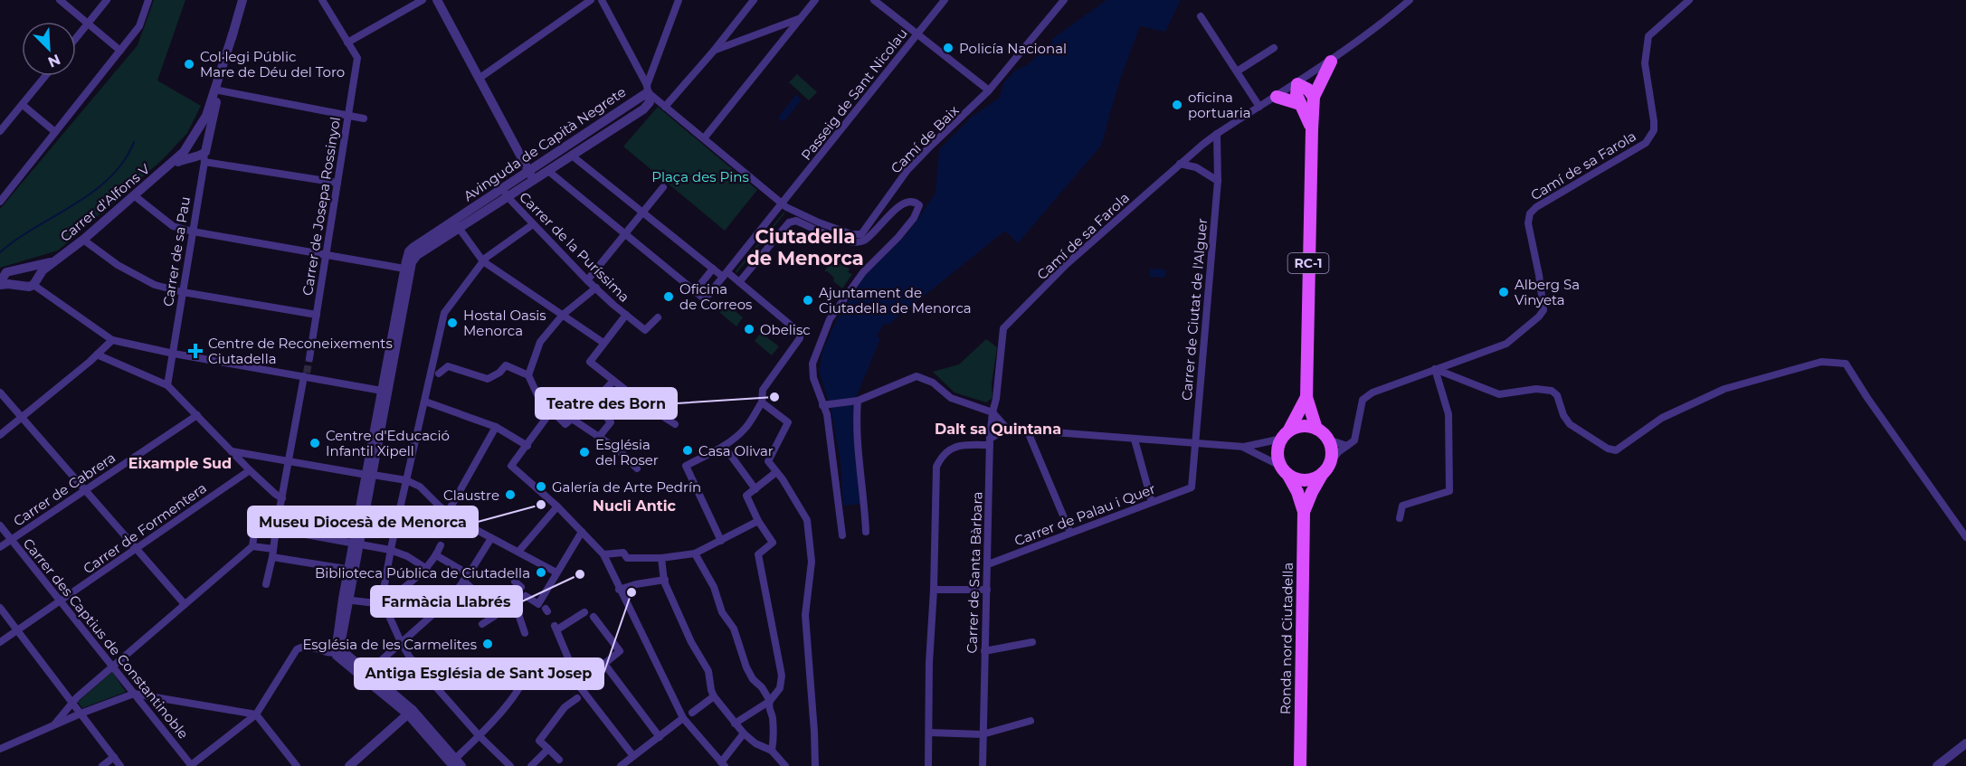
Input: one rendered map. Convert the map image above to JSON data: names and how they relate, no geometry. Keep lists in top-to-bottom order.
{
  "streets": {
    "main road": ["RC-1", "Ronda nord Ciutadella"],
    "street": [
      "Passeig de Sant Nicolau",
      "Camí de Baix",
      "Avinguda de Capità Negrete",
      "Camí de sa Farola",
      "Carrer d'Alfons V",
      "Carrer de Josepa Rossinyol",
      "Carrer de la Puríssima",
      "Carrer de sa Pau",
      "Carrer de Ciutat de l'Alguer",
      "Carrer de Cabrera",
      "Carrer de Palau i Quer",
      "Carrer de Formentera",
      "Carrer de Santa Bàrbara",
      "Carrer des Captius de Constantinoble"
    ]
  },
  "crossings": [
    ["Passeig de Sant Nicolau", "Camí de Baix"],
    ["Avinguda de Capità Negrete", "Carrer de la Puríssima"],
    ["Camí de sa Farola", "RC-1"],
    ["Camí de sa Farola", "Carrer de Ciutat de l'Alguer"],
    ["Camí de sa Farola", "Carrer de Santa Bàrbara"],
    ["Carrer d'Alfons V", "Carrer de sa Pau"],
    ["RC-1", "Ronda nord Ciutadella"],
    ["Carrer de Ciutat de l'Alguer", "Carrer de Palau i Quer"],
    ["Carrer de Cabrera", "Carrer des Captius de Constantinoble"],
    ["Carrer de Palau i Quer", "Carrer de Santa Bàrbara"],
    ["Carrer de Formentera", "Carrer des Captius de Constantinoble"]
  ],
  "districts": [
    "Ciutadella de Menorca",
    "Dalt sa Quintana",
    "Eixample Sud",
    "Nucli Antic"
  ],
  "parks": ["Plaça des Pins"],
  "places": {
    "other": [
      "Policía Nacional",
      "Col·legi Públic Mare de Déu del Toro",
      "oficina portuaria",
      "Alberg Sa Vinyeta",
      "Oficina de Correos",
      "Ajuntament de Ciutadella de Menorca",
      "Hostal Oasis Menorca",
      "Obelisc",
      "Teatre des Born",
      "Centre d'Educació Infantil Xipell",
      "Casa Olivar",
      "Església del Roser",
      "Galería de Arte Pedrín",
      "Claustre",
      "Museu Diocesà de Menorca",
      "Biblioteca Pública de Ciutadella",
      "Farmàcia Llabrés",
      "Antiga Església de Sant Josep",
      "Església de les Carmelites"
    ],
    "health": ["Centre de Reconeixements Ciutadella"]
  },
  "north": "bottom right"
}
